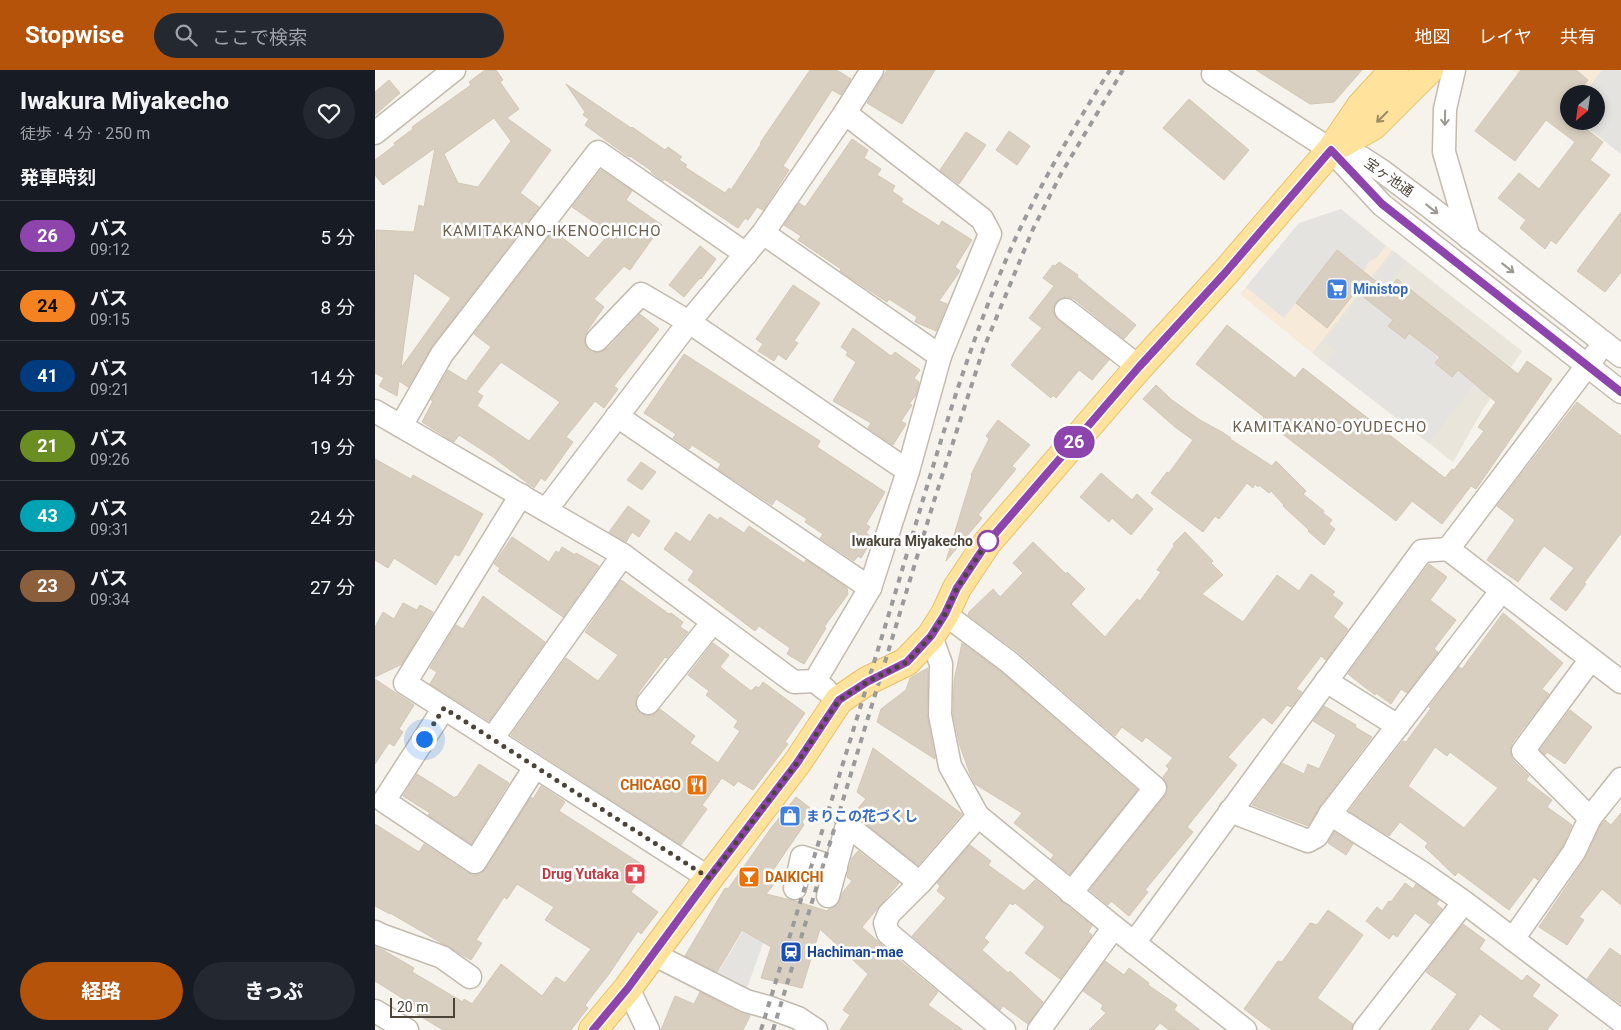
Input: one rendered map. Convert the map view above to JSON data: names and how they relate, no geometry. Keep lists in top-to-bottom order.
{
  "streets": {
    "street": ["宝ヶ池通"]
  },
  "districts": ["KAMITAKANO-IKENOCHICHO", "KAMITAKANO-OYUDECHO"],
  "places": {
    "supermarket": ["Ministop"],
    "other": ["Iwakura Miyakecho"],
    "restaurant": ["CHICAGO"],
    "shop": ["まりこの花づくし"],
    "pharmacy": ["Drug Yutaka"],
    "bar": ["DAIKICHI"],
    "station": ["Hachiman-mae"]
  },
  "lines": ["bus line 26"],
  "scale_bar": "20 m",
  "north": "bottom left",
  "page": {
    "header": "Stopwise",
    "search": "ここで検索",
    "nav": ["地図", "レイヤ", "共有"],
    "heading": [
      ["Iwakura Miyakecho", "徒歩 · 4 分 · 250 m"],
      "発車時刻"
    ],
    "on_map": "26",
    "list": [
      {
        "mark": "26",
        "name": "バス",
        "note": "09:12",
        "value": "5 分"
      },
      {
        "mark": "24",
        "name": "バス",
        "note": "09:15",
        "value": "8 分"
      },
      {
        "mark": "41",
        "name": "バス",
        "note": "09:21",
        "value": "14 分"
      },
      {
        "mark": "21",
        "name": "バス",
        "note": "09:26",
        "value": "19 分"
      },
      {
        "mark": "43",
        "name": "バス",
        "note": "09:31",
        "value": "24 分"
      },
      {
        "mark": "23",
        "name": "バス",
        "note": "09:34",
        "value": "27 分"
      }
    ],
    "buttons": ["経路", "きっぷ"],
    "scale": "20 m"
  }
}
